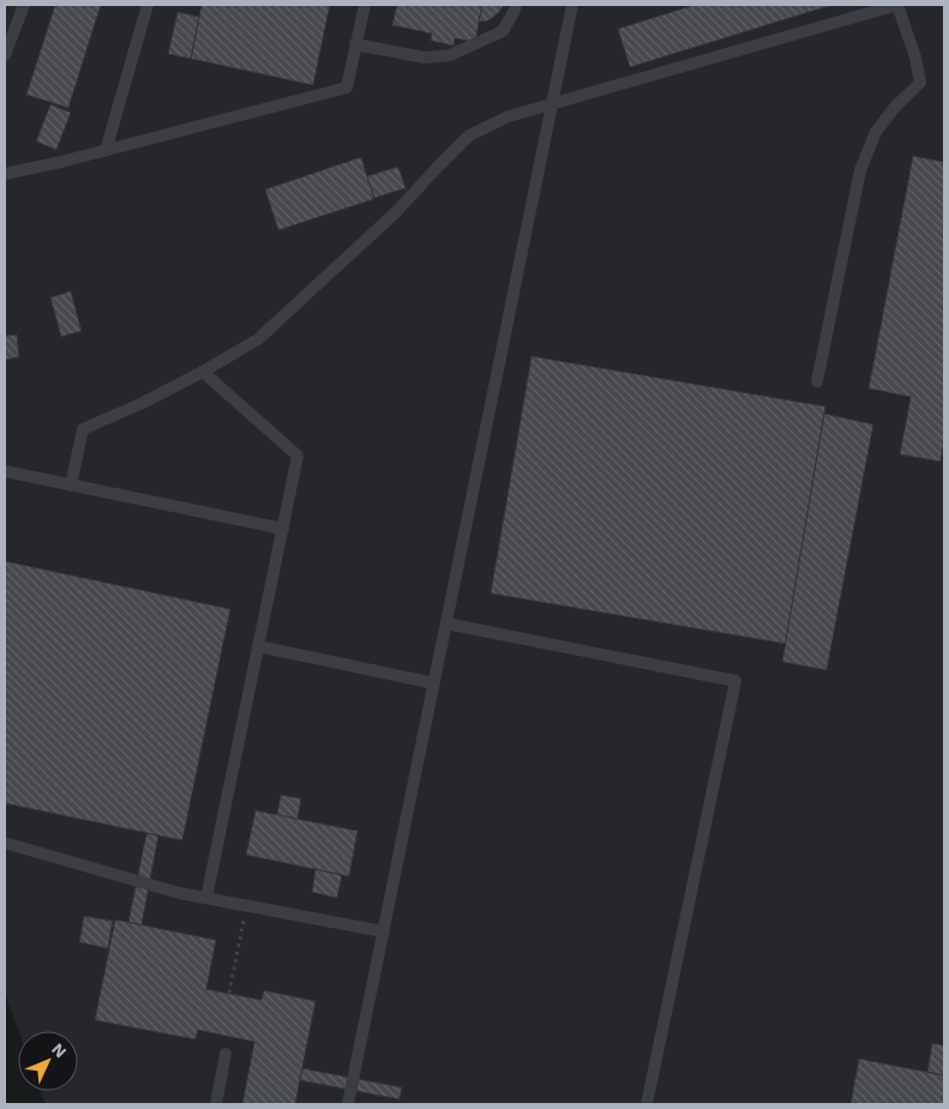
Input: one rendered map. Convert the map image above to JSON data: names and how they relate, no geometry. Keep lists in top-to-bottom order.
{
  "north": "top right"
}
